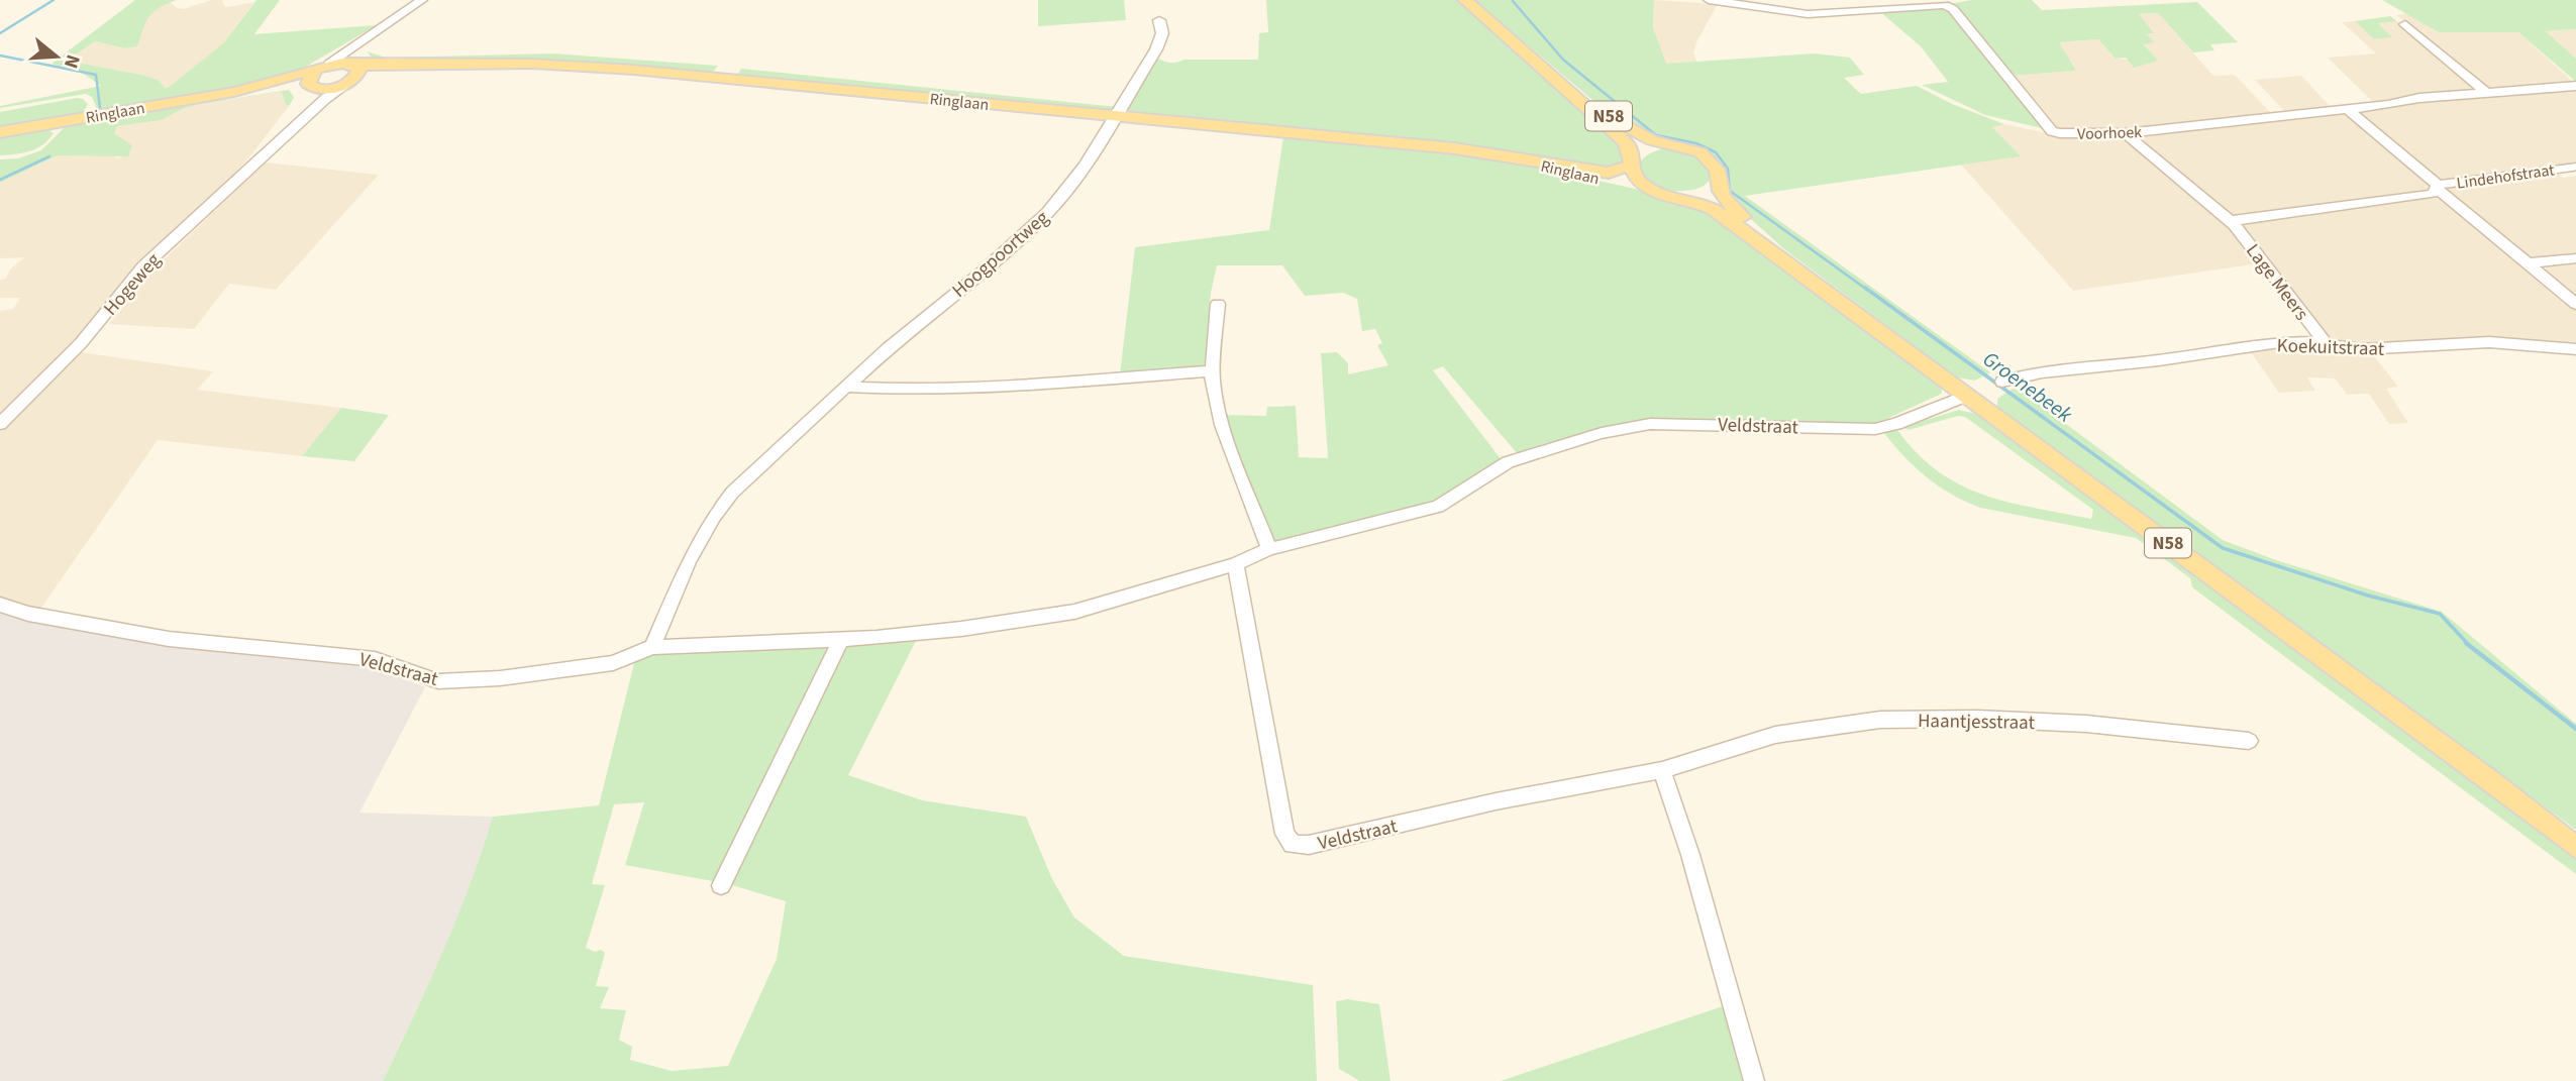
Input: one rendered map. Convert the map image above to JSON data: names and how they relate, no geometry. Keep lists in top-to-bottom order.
{
  "streets": {
    "main road": ["Ringlaan", "N58"],
    "street": [
      "Voorhoek",
      "Lindehofstraat",
      "Hoogpoortweg",
      "Lage Meers",
      "Hogeweg",
      "Koekuitstraat",
      "Veldstraat",
      "Haantjesstraat"
    ]
  },
  "crossings": [
    ["Ringlaan", "N58"],
    ["Ringlaan", "Hoogpoortweg"],
    ["Ringlaan", "Hogeweg"],
    ["N58", "Veldstraat"],
    ["Voorhoek", "Lindehofstraat"],
    ["Voorhoek", "Lage Meers"],
    ["Lindehofstraat", "Lage Meers"],
    ["Hoogpoortweg", "Veldstraat"],
    ["Lage Meers", "Koekuitstraat"],
    ["Veldstraat", "Haantjesstraat"]
  ],
  "water": ["Groenebeek"],
  "north": "right"
}
